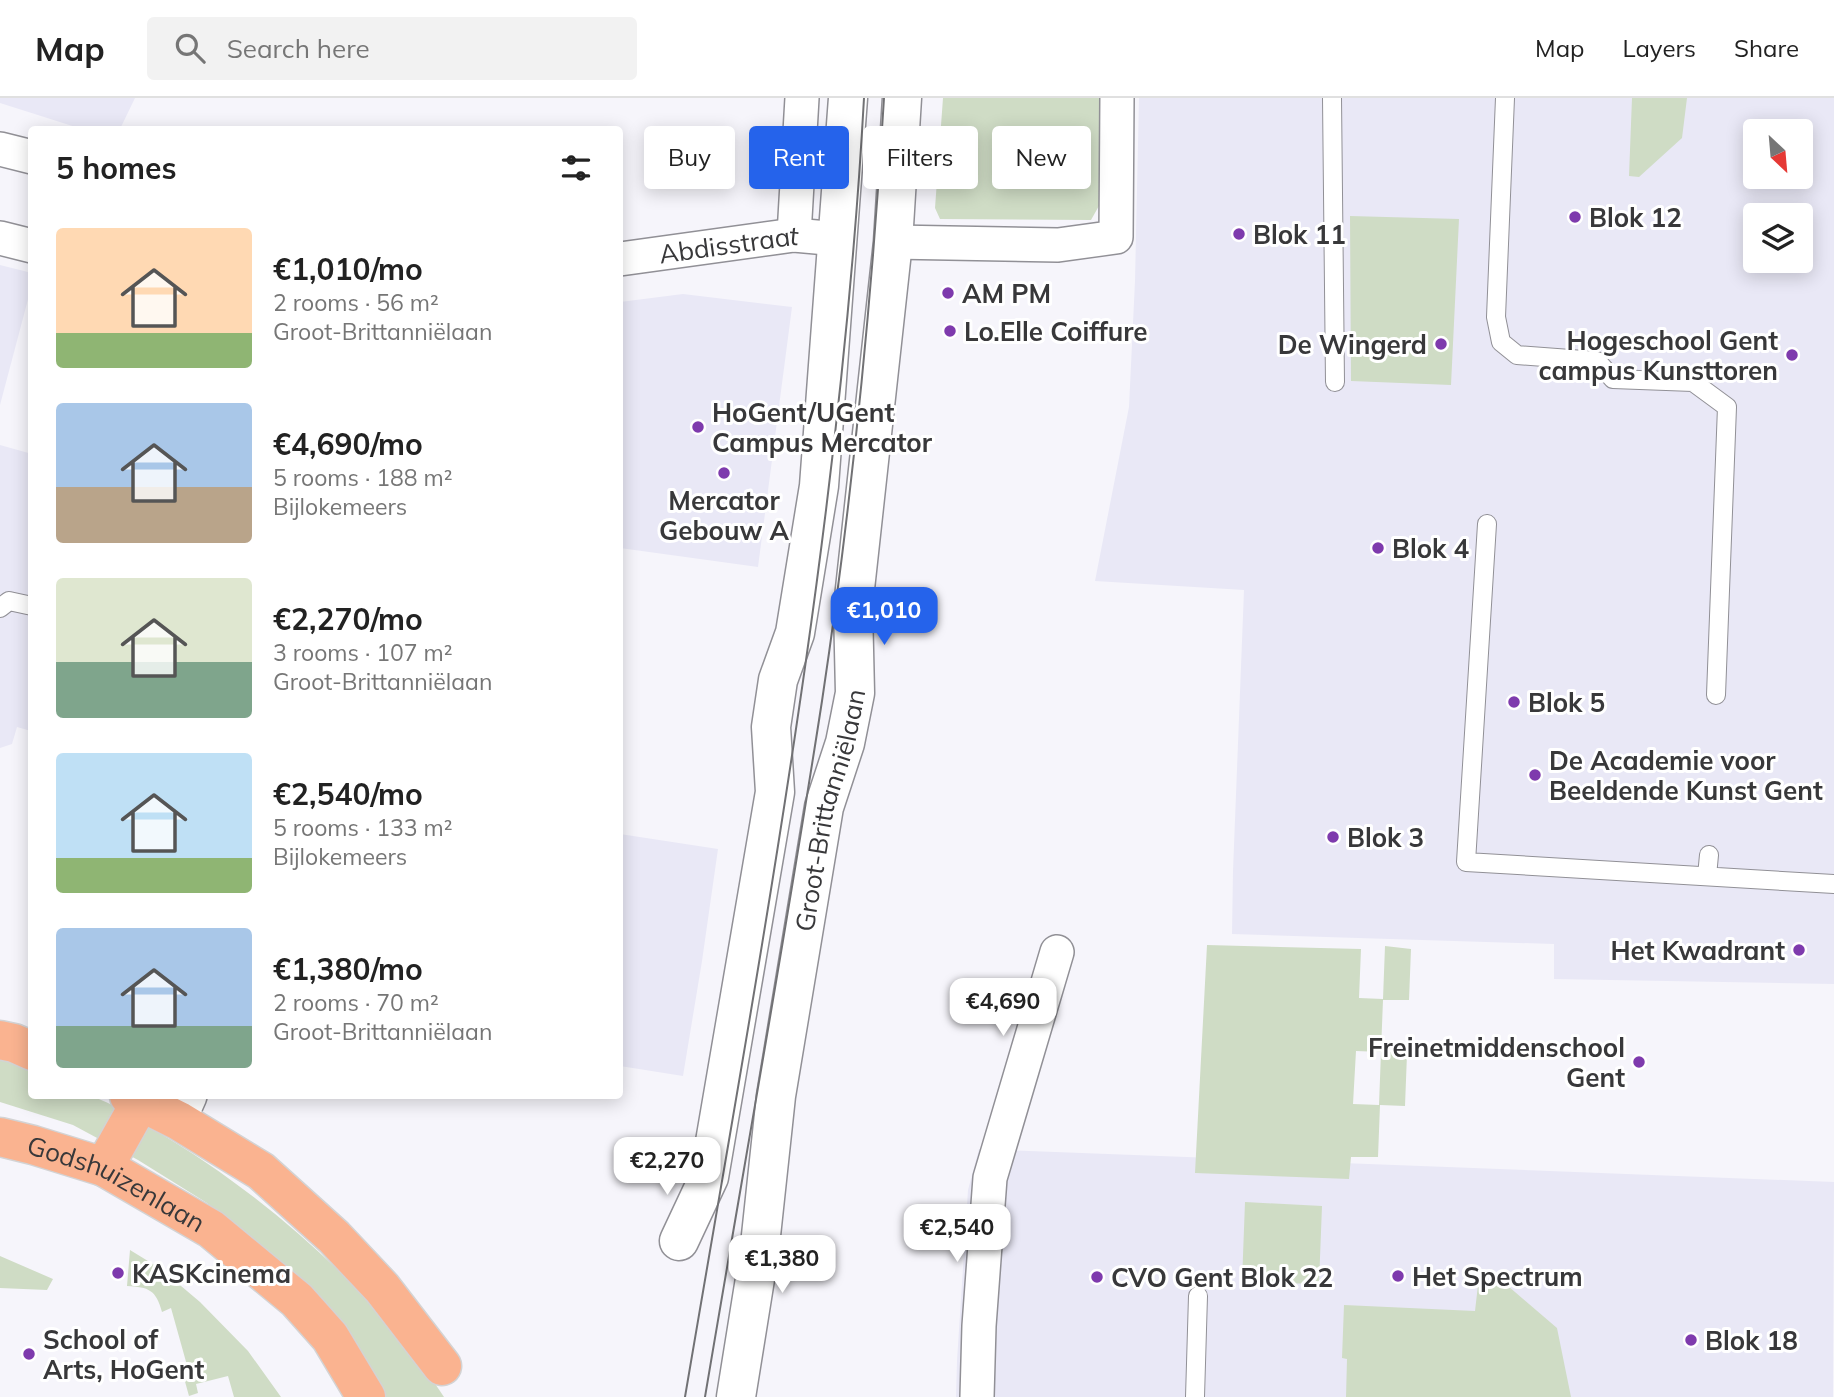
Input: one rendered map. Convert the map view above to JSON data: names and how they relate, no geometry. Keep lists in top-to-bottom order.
{
  "streets": {
    "main road": ["Godshuizenlaan"],
    "street": ["Abdisstraat", "Groot-Brittanniëlaan"]
  },
  "crossings": [
    ["Abdisstraat", "Groot-Brittanniëlaan"]
  ],
  "places": [
    "Blok 12",
    "Blok 11",
    "AM PM",
    "Lo.Elle Coiffure",
    "De Wingerd",
    "Hogeschool Gent campus Kunsttoren",
    "HoGent/UGent Campus Mercator",
    "Mercator Gebouw A",
    "Blok 4",
    "Blok 5",
    "De Academie voor Beeldende Kunst Gent",
    "Blok 3",
    "Het Kwadrant",
    "Freinetmiddenschool Gent",
    "KASKcinema",
    "Het Spectrum",
    "CVO Gent Blok 22",
    "Blok 18",
    "School of Arts, HoGent"
  ],
  "north": "bottom right",
  "page": {
    "header": "Map",
    "search": "Search here",
    "nav": ["Map", "Layers", "Share"],
    "chip": [
      "Buy",
      "Rent",
      "Filters",
      "New"
    ],
    "heading": "5 homes",
    "list": [
      {
        "name": "€1,010/mo",
        "note": "2 rooms · 56 m² · Groot-Brittanniëlaan"
      },
      {
        "name": "€4,690/mo",
        "note": "5 rooms · 188 m² · Bijlokemeers"
      },
      {
        "name": "€2,270/mo",
        "note": "3 rooms · 107 m² · Groot-Brittanniëlaan"
      },
      {
        "name": "€2,540/mo",
        "note": "5 rooms · 133 m² · Bijlokemeers"
      },
      {
        "name": "€1,380/mo",
        "note": "2 rooms · 70 m² · Groot-Brittanniëlaan"
      }
    ],
    "price": [
      "€1,010",
      "€4,690",
      "€2,270",
      "€2,540",
      "€1,380"
    ]
  }
}
